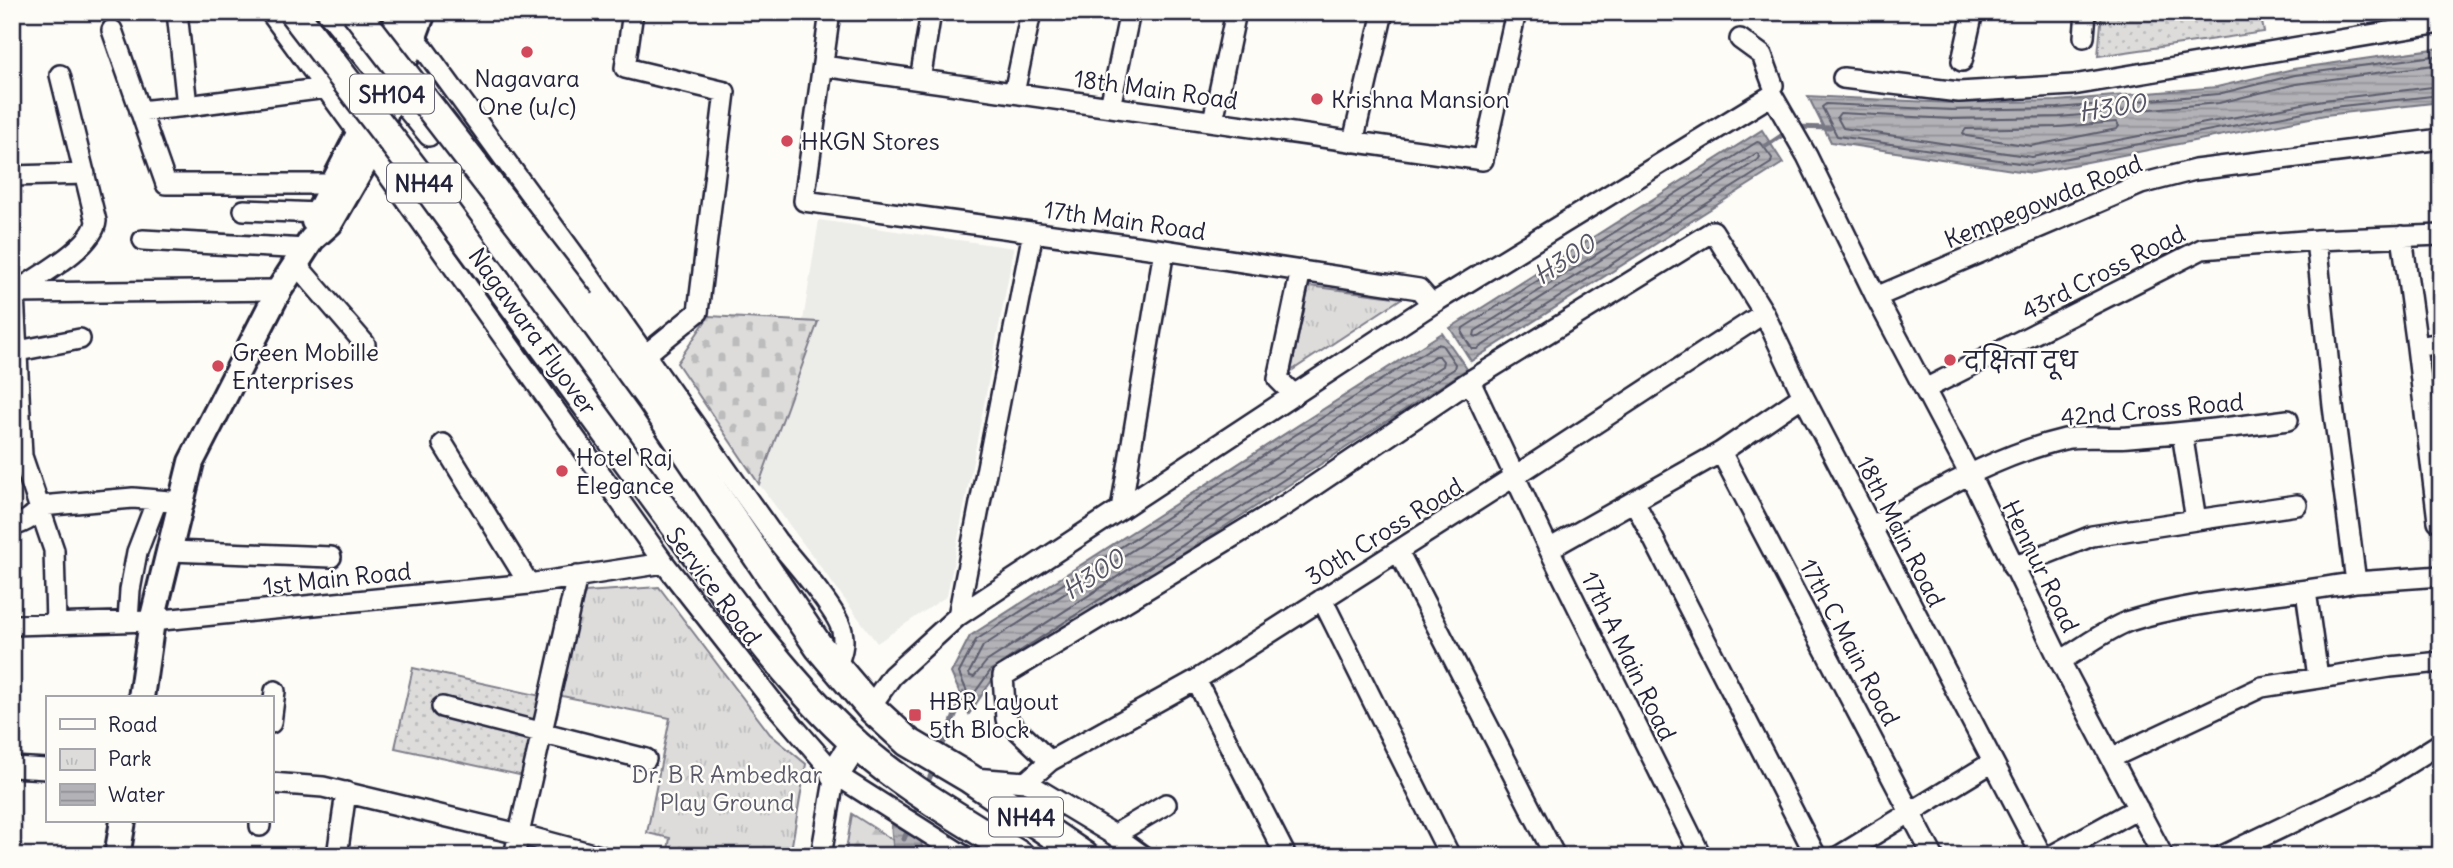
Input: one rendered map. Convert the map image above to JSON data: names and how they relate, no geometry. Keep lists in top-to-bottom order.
{
  "streets": {
    "highway": ["NH44", "Nagawara Flyover"],
    "main road": ["SH104"],
    "street": [
      "18th Main Road",
      "Kempegowda Road",
      "17th Main Road",
      "43rd Cross Road",
      "42nd Cross Road",
      "30th Cross Road",
      "Hennur Road",
      "1st Main Road",
      "Service Road",
      "17th C Main Road",
      "17th A Main Road"
    ]
  },
  "crossings": [
    ["18th Main Road", "17th Main Road"],
    ["18th Main Road", "42nd Cross Road"],
    ["18th Main Road", "30th Cross Road"],
    ["18th Main Road", "17th A Main Road"],
    ["SH104", "Service Road"],
    ["NH44", "Nagawara Flyover"],
    ["Kempegowda Road", "Hennur Road"],
    ["17th Main Road", "Hennur Road"],
    ["43rd Cross Road", "Hennur Road"],
    ["42nd Cross Road", "Hennur Road"],
    ["30th Cross Road", "17th A Main Road"],
    ["1st Main Road", "Service Road"]
  ],
  "water": ["H300"],
  "parks": ["Dr. B R Ambedkar Play Ground"],
  "places": {
    "other": [
      "Nagavara One (u/c)",
      "Krishna Mansion",
      "HKGN Stores",
      "दक्षिता दूध",
      "Green Mobille Enterprises",
      "Hotel Raj Elegance"
    ],
    "transit": ["HBR Layout 5th Block"]
  },
  "legend": ["Road", "Park", "Water"]
}
